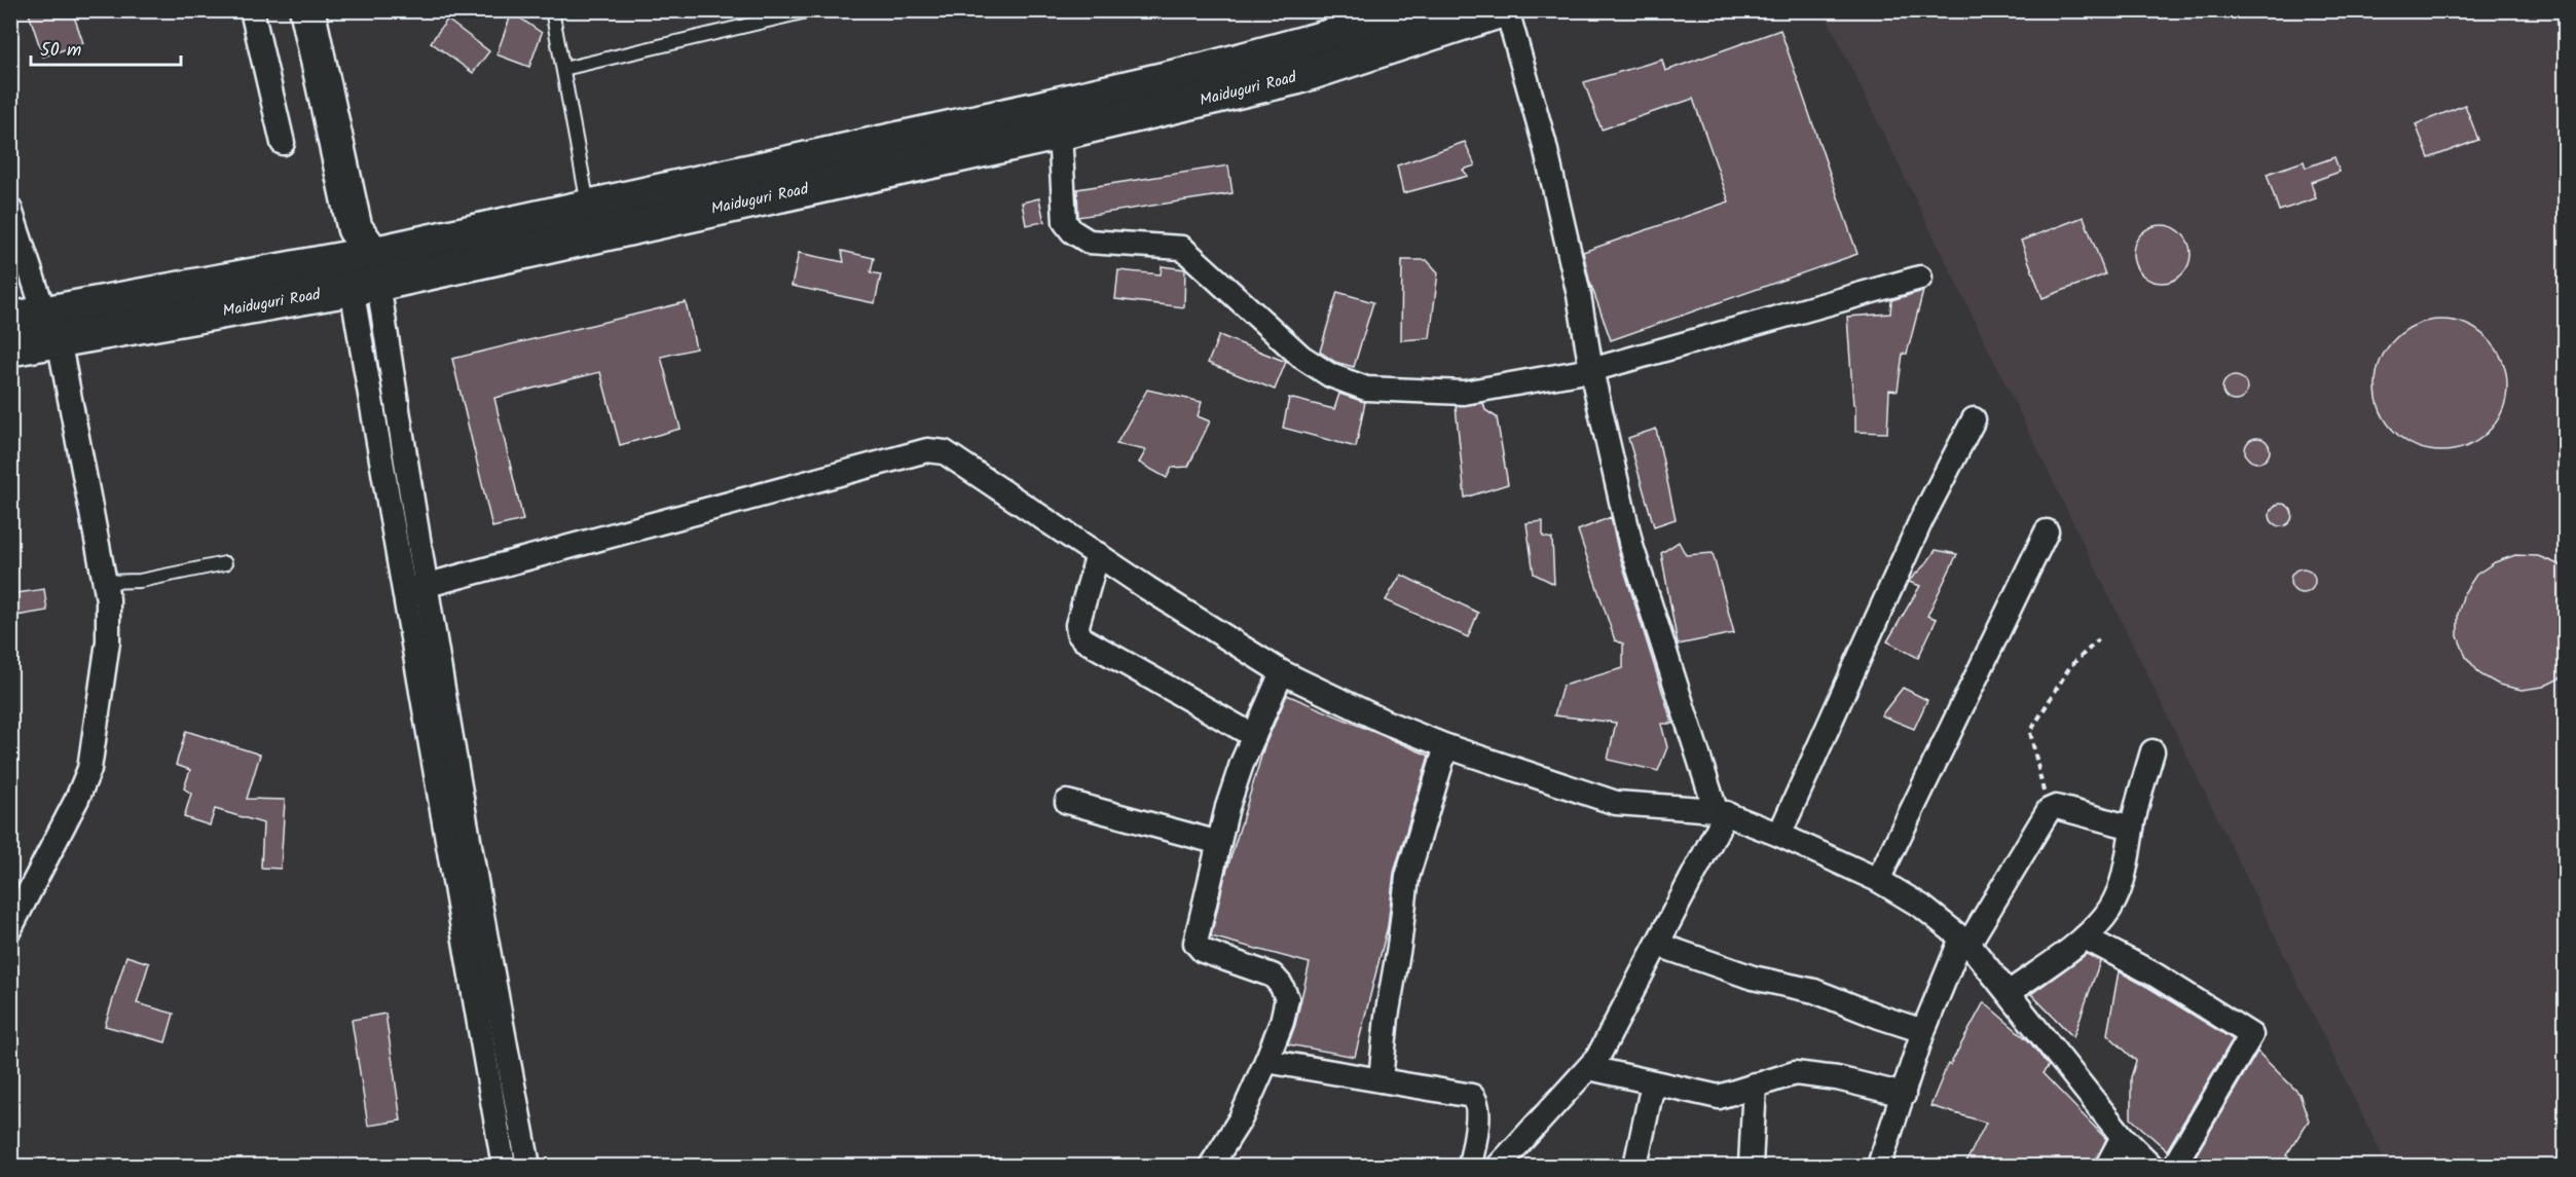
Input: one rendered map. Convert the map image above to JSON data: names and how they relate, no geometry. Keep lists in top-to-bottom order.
{
  "streets": {
    "main road": ["Maiduguri Road"]
  },
  "scale_bar": "50 m"
}
